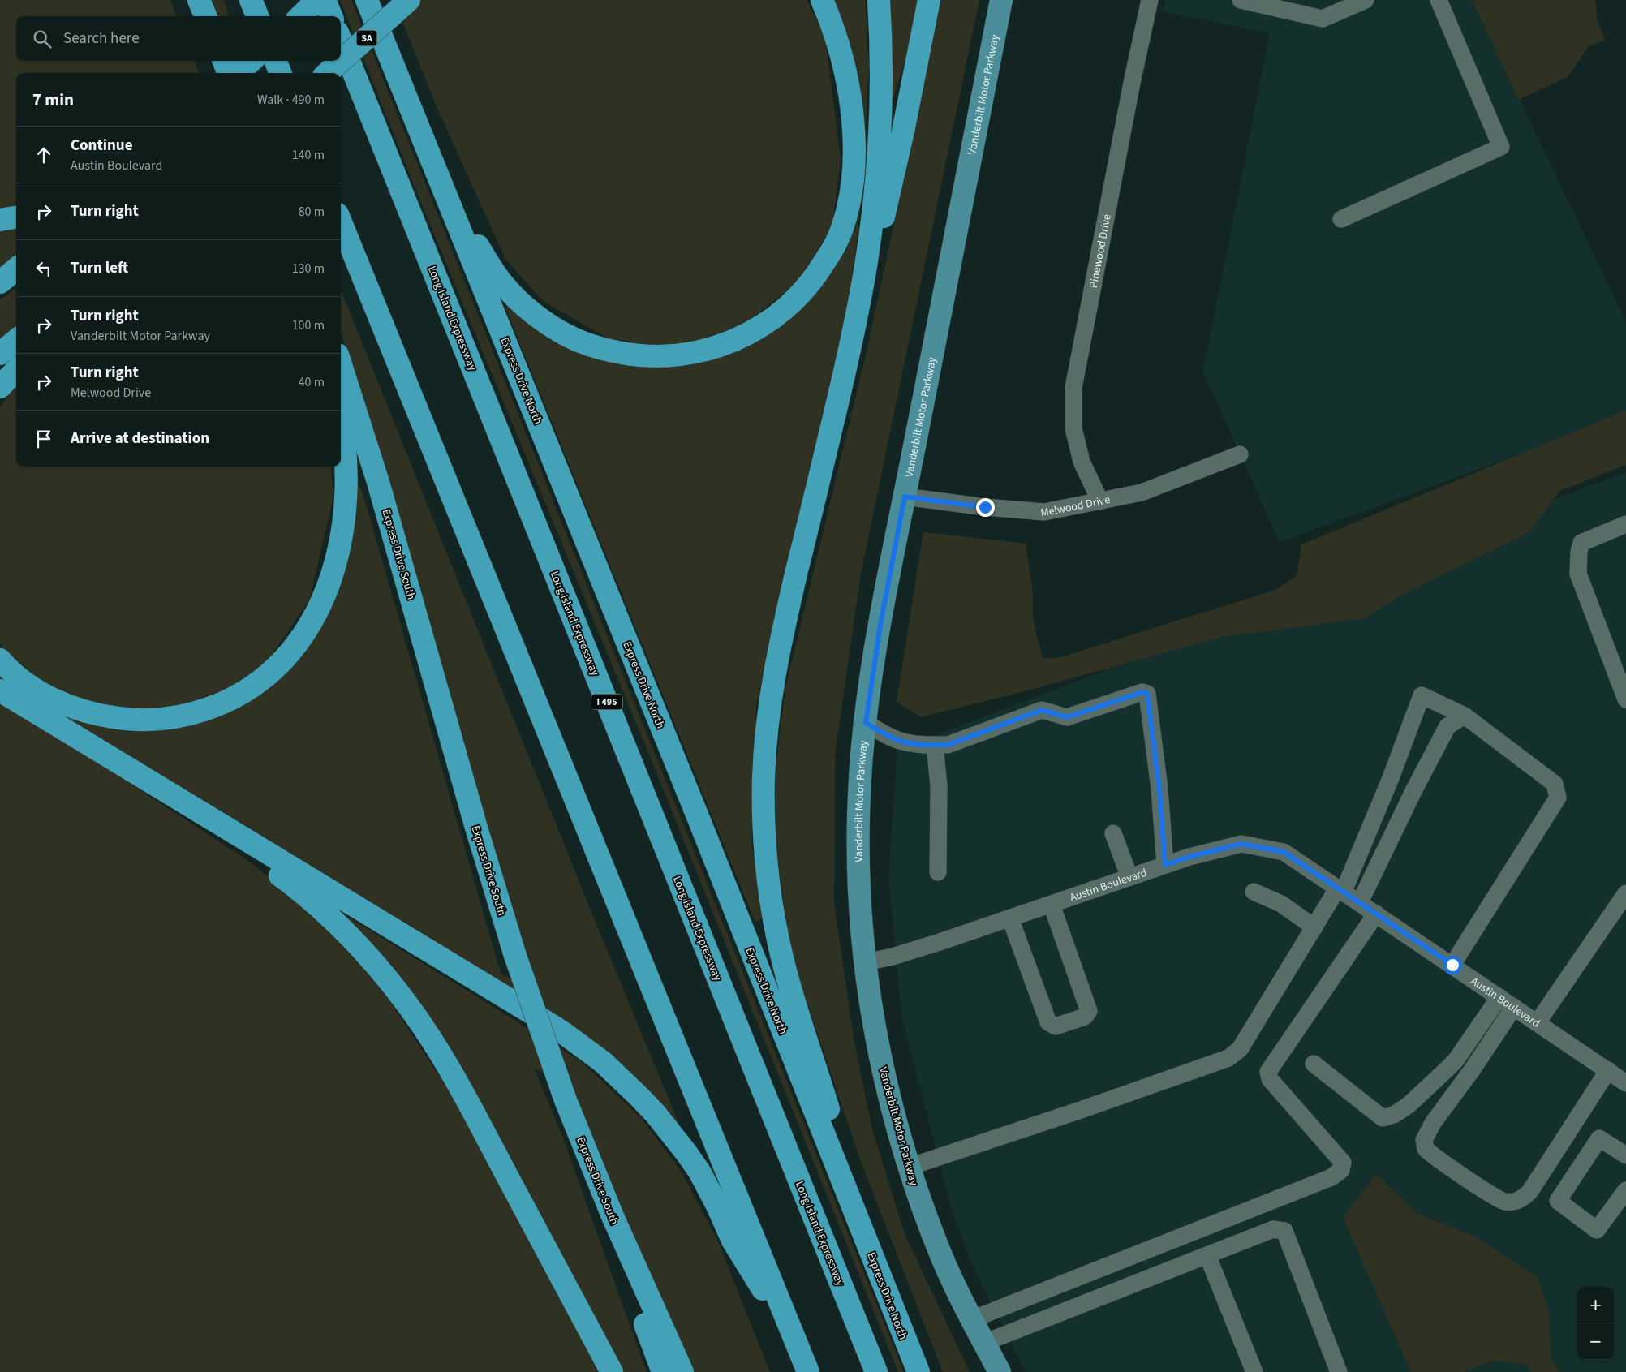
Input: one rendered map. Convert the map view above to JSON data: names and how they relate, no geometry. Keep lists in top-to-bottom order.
{
  "streets": {
    "highway": [
      "SA",
      "Long Island Expressway",
      "Express Drive North",
      "Express Drive South",
      "I 495"
    ],
    "main road": ["Vanderbilt Motor Parkway"],
    "street": ["Pinewood Drive", "Melwood Drive", "Austin Boulevard"]
  },
  "crossings": [
    ["Vanderbilt Motor Parkway", "Melwood Drive"],
    ["Vanderbilt Motor Parkway", "Austin Boulevard"],
    ["Pinewood Drive", "Melwood Drive"]
  ],
  "page": {
    "search": "Search here",
    "heading": ["7 min", "Walk · 490 m"],
    "list": [
      ["Continue", "Austin Boulevard", "140 m"],
      ["Turn right", "80 m"],
      ["Turn left", "130 m"],
      ["Turn right", "Vanderbilt Motor Parkway", "100 m"],
      ["Turn right", "Melwood Drive", "40 m"],
      "Arrive at destination"
    ],
    "map_buttons": ["+", "−"]
  }
}
